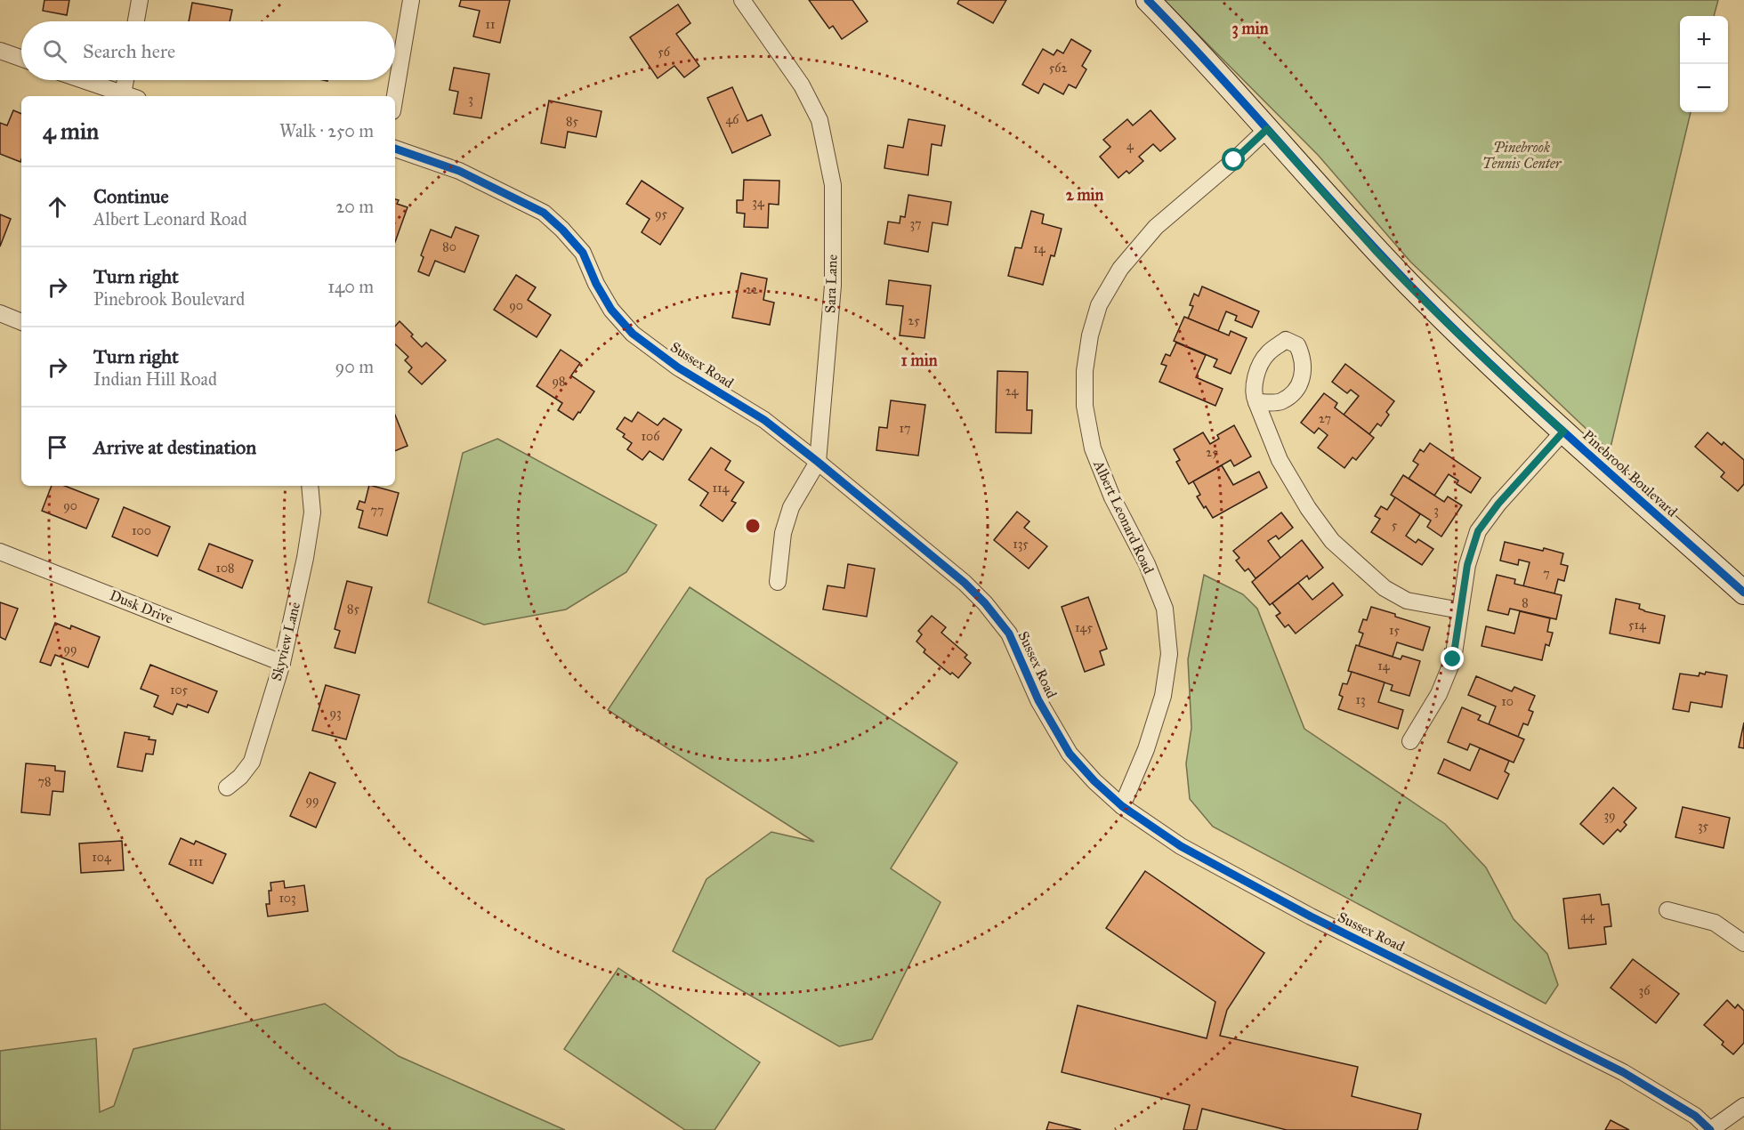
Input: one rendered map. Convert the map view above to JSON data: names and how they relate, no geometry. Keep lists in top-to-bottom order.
{
  "streets": {
    "street": [
      "Sara Lane",
      "Sussex Road",
      "Pinebrook Boulevard",
      "Albert Leonard Road",
      "Dusk Drive",
      "Skyview Lane"
    ]
  },
  "crossings": [
    ["Sara Lane", "Sussex Road"],
    ["Sussex Road", "Albert Leonard Road"],
    ["Pinebrook Boulevard", "Albert Leonard Road"],
    ["Dusk Drive", "Skyview Lane"]
  ],
  "parks": ["Pinebrook Tennis Center"],
  "house_numbers": [
    "11",
    "56",
    "562",
    "3",
    "46",
    "85",
    "4",
    "34",
    "95",
    "37",
    "80",
    "14",
    "22",
    "90",
    "25",
    "98",
    "24",
    "27",
    "17",
    "106",
    "25",
    "114",
    "90",
    "77",
    "3",
    "5",
    "100",
    "135",
    "108",
    "7",
    "8",
    "85",
    "514",
    "145",
    "15",
    "99",
    "14",
    "105",
    "13",
    "10",
    "93",
    "78",
    "99",
    "39",
    "35",
    "104",
    "111",
    "103",
    "44",
    "36"
  ],
  "page": {
    "map_buttons": ["+", "−"],
    "search": "Search here",
    "heading": ["4 min", "Walk · 250 m"],
    "list": [
      ["Continue", "Albert Leonard Road", "20 m"],
      ["Turn right", "Pinebrook Boulevard", "140 m"],
      ["Turn right", "Indian Hill Road", "90 m"],
      "Arrive at destination"
    ]
  },
  "rings": ["3 min", "2 min", "1 min"]
}
